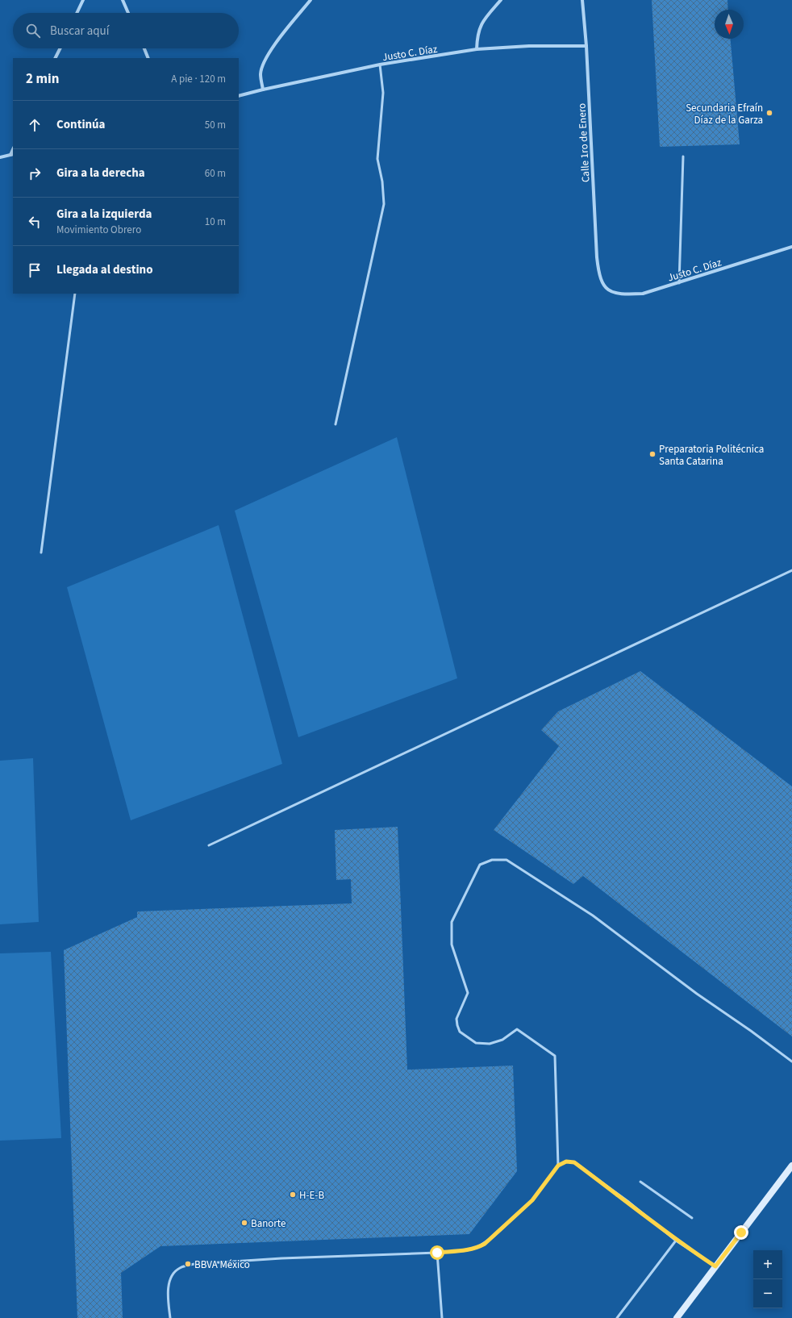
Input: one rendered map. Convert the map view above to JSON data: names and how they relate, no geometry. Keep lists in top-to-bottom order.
{
  "streets": {
    "street": ["Justo C. Díaz", "Calle 1ro de Enero"]
  },
  "crossings": [
    ["Justo C. Díaz", "Calle 1ro de Enero"]
  ],
  "places": [
    "Secundaria Efraín Díaz de la Garza",
    "Preparatoria Politécnica Santa Catarina",
    "H-E-B",
    "Banorte",
    "BBVA México"
  ],
  "north": "bottom",
  "page": {
    "search": "Buscar aquí",
    "heading": ["2 min", "A pie · 120 m"],
    "list": [
      ["Continúa", "50 m"],
      ["Gira a la derecha", "60 m"],
      ["Gira a la izquierda", "Movimiento Obrero", "10 m"],
      "Llegada al destino"
    ],
    "map_buttons": ["+", "−"]
  }
}
